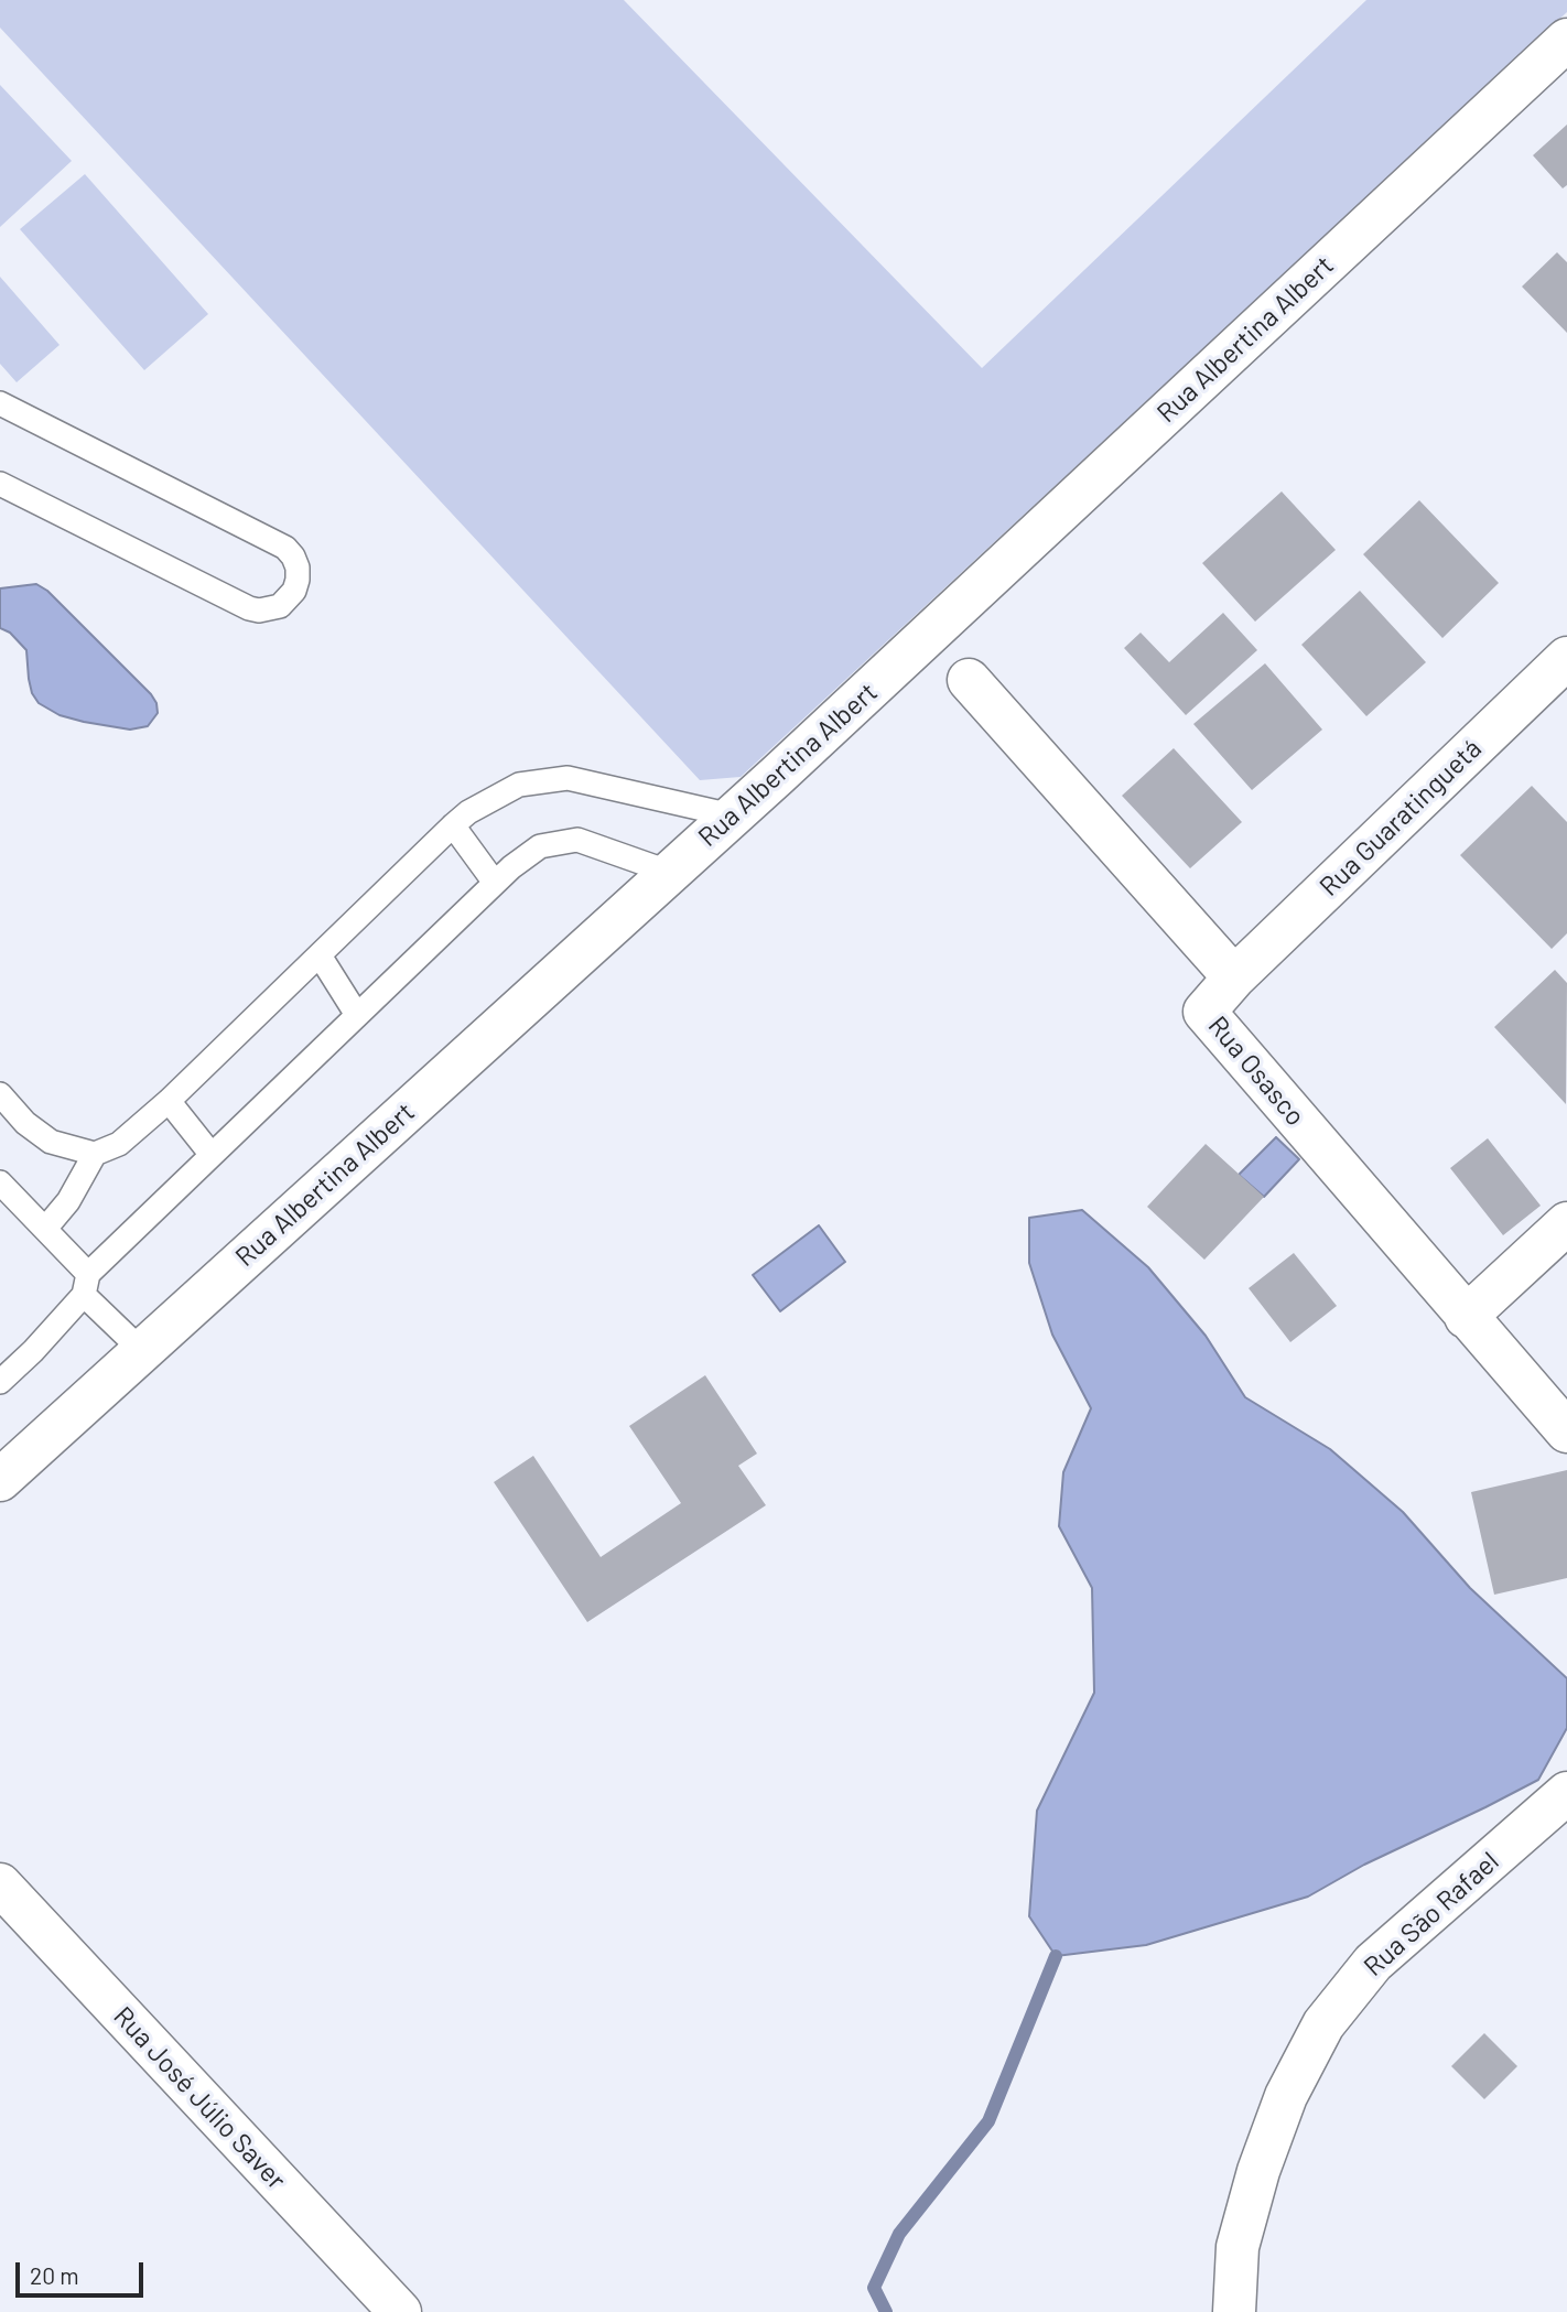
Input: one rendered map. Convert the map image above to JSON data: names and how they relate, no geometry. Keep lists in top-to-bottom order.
{
  "streets": {
    "street": [
      "Rua Albertina Albert",
      "Rua Guaratinguetá",
      "Rua Osasco",
      "Rua São Rafael",
      "Rua José Júlio Saver"
    ]
  },
  "crossings": [
    ["Rua Guaratinguetá", "Rua Osasco"]
  ],
  "scale_bar": "20 m"
}
